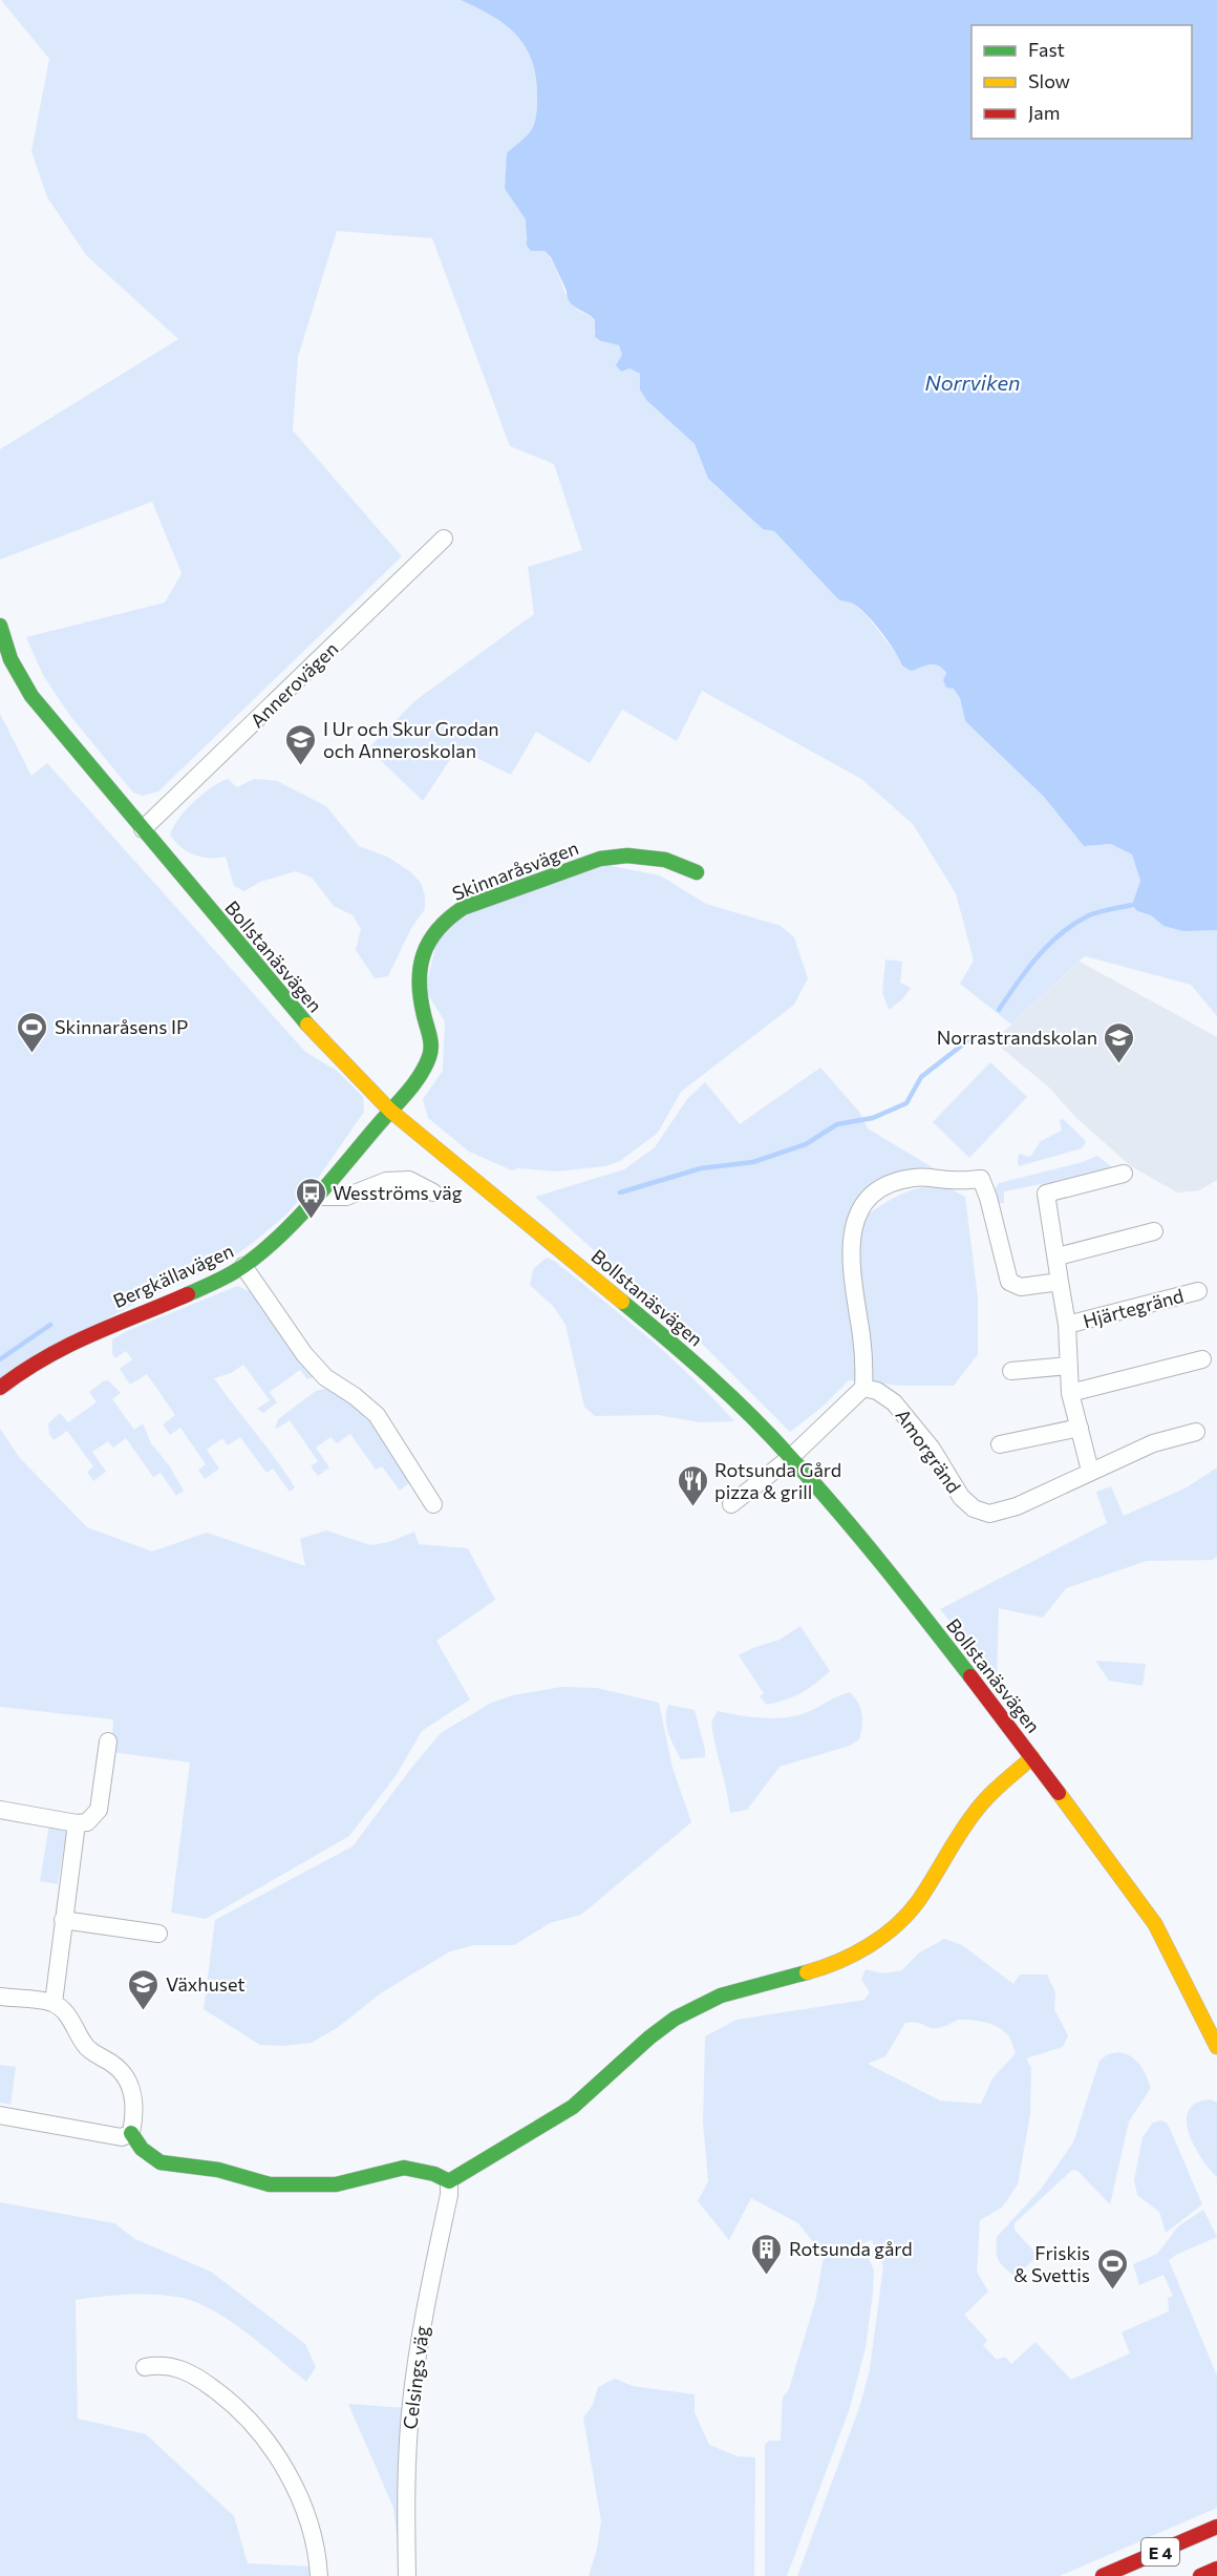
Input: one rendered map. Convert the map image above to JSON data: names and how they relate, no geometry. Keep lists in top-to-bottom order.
{
  "streets": {
    "main road": [
      "Skinnaråsvägen",
      "Bollstanäsvägen",
      "Bergkällavägen",
      "E 4"
    ],
    "street": [
      "Annerovägen",
      "Hjärtegränd",
      "Amorgränd",
      "Celsings väg"
    ]
  },
  "crossings": [
    ["Annerovägen", "Bollstanäsvägen"],
    ["Skinnaråsvägen", "Bollstanäsvägen"],
    ["Skinnaråsvägen", "Bergkällavägen"],
    ["Bollstanäsvägen", "Bergkällavägen"]
  ],
  "water": ["Norrviken"],
  "places": {
    "school or university": ["I Ur och Skur Grodan och Anneroskolan", "Norrastrandskolan", "Växhuset"],
    "sports": ["Skinnaråsens IP", "Friskis & Svettis"],
    "bus stop": ["Wesströms väg"],
    "restaurant": ["Rotsunda Gård pizza & grill"],
    "building": ["Rotsunda gård"]
  },
  "legend": ["Fast", "Slow", "Jam"]
}
